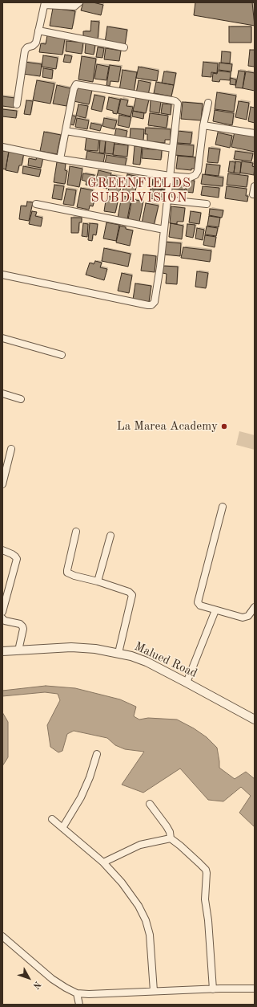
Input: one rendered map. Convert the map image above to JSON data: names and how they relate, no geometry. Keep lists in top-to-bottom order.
{
  "streets": {
    "street": ["Malued Road"]
  },
  "districts": ["GREENFIELDS SUBDIVISION"],
  "places": ["La Marea Academy"],
  "north": "bottom right"
}
